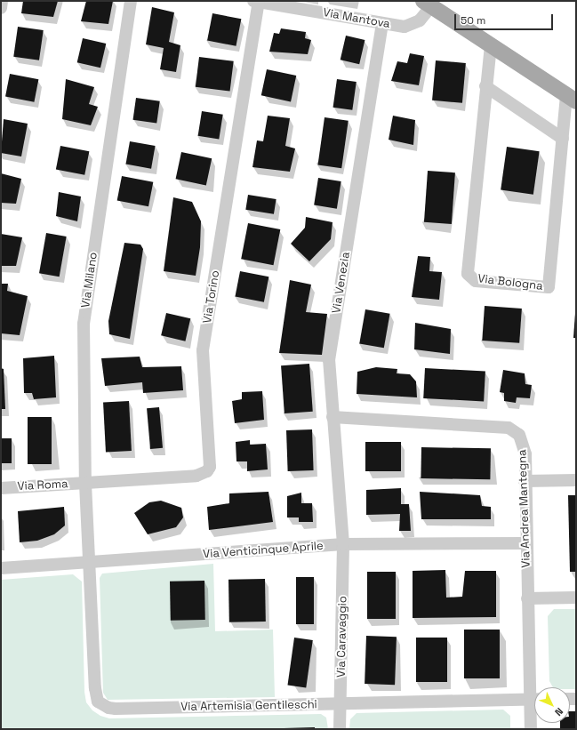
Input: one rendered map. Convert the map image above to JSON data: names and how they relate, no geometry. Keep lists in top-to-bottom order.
{
  "streets": {
    "street": [
      "Via Mantova",
      "Via Milano",
      "Via Venezia",
      "Via Bologna",
      "Via Torino",
      "Via Roma",
      "Via Andrea Mantegna",
      "Via Venticinque Aprile",
      "Via Caravaggio",
      "Via Artemisia Gentileschi"
    ]
  },
  "crossings": [
    ["Via Mantova", "Via Venezia"],
    ["Via Mantova", "Via Torino"],
    ["Via Milano", "Via Torino"],
    ["Via Milano", "Via Roma"],
    ["Via Milano", "Via Venticinque Aprile"],
    ["Via Milano", "Via Artemisia Gentileschi"],
    ["Via Venezia", "Via Andrea Mantegna"],
    ["Via Venezia", "Via Venticinque Aprile"],
    ["Via Venezia", "Via Caravaggio"],
    ["Via Torino", "Via Roma"],
    ["Via Andrea Mantegna", "Via Venticinque Aprile"],
    ["Via Venticinque Aprile", "Via Caravaggio"],
    ["Via Venticinque Aprile", "Via Artemisia Gentileschi"],
    ["Via Caravaggio", "Via Artemisia Gentileschi"]
  ],
  "scale_bar": "50 m",
  "north": "bottom right"
}
